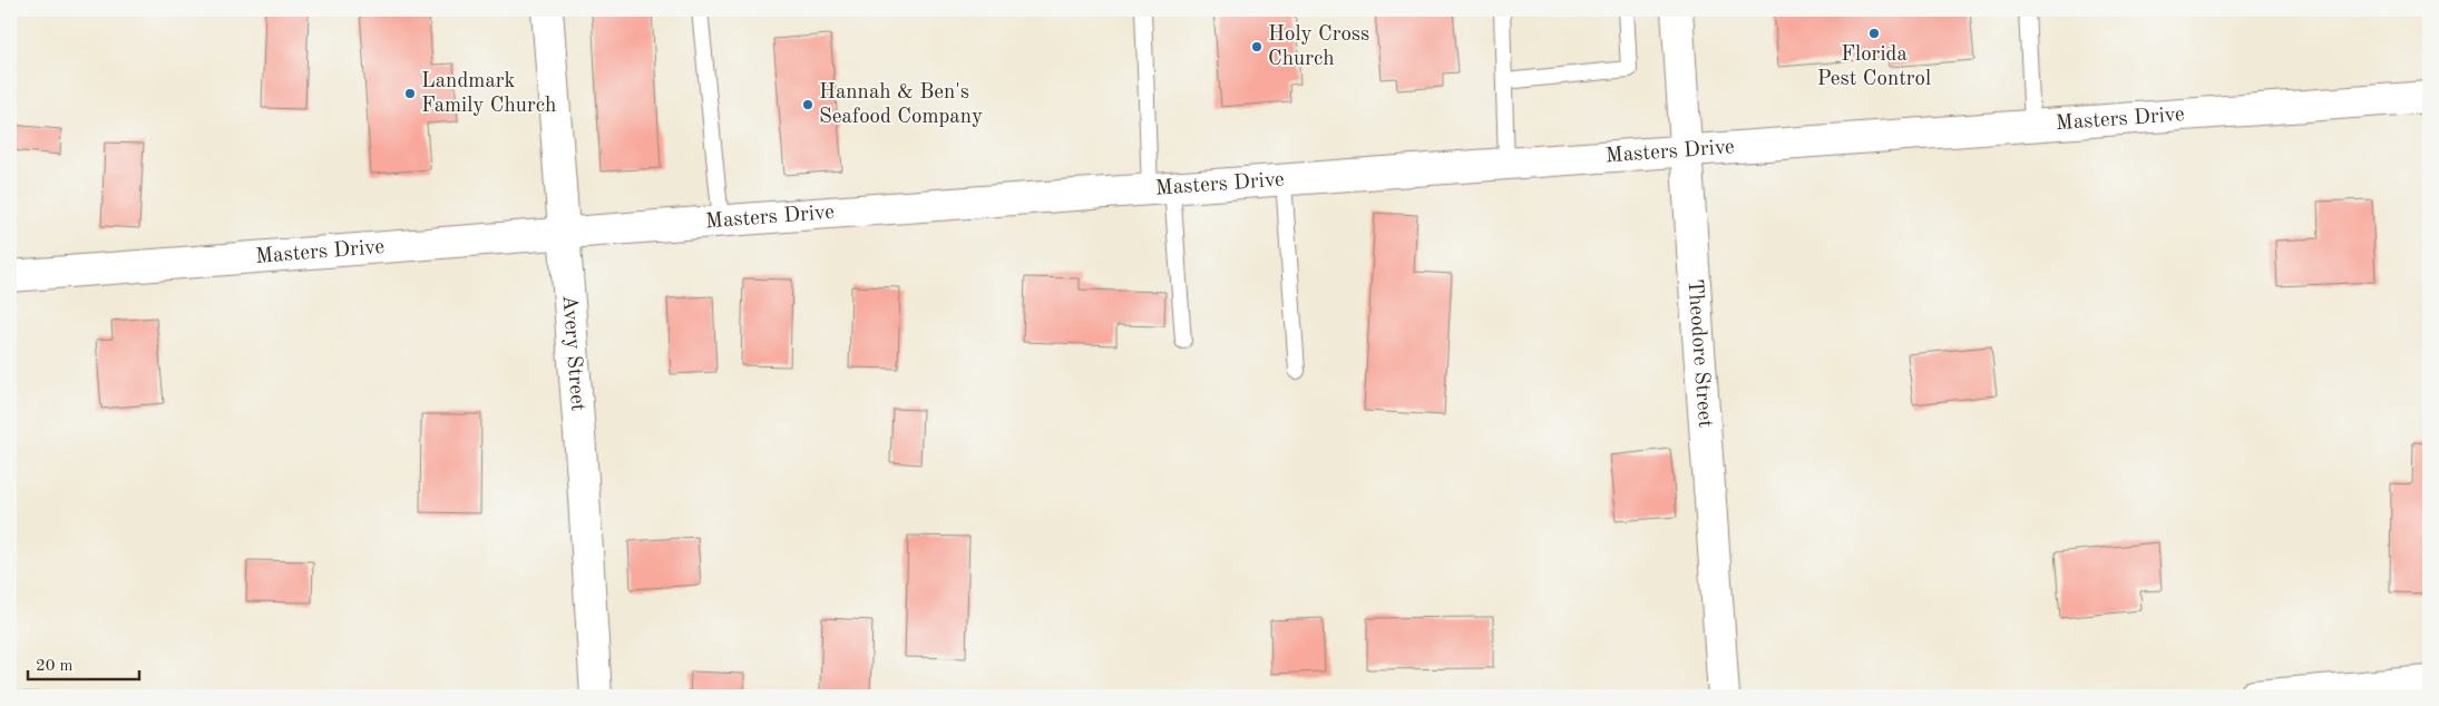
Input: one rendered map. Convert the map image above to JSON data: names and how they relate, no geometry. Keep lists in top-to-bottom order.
{
  "streets": {
    "street": ["Masters Drive", "Avery Street", "Theodore Street"]
  },
  "crossings": [
    ["Masters Drive", "Avery Street"],
    ["Masters Drive", "Theodore Street"]
  ],
  "places": [
    "Florida Pest Control",
    "Holy Cross Church",
    "Landmark Family Church",
    "Hannah & Ben's Seafood Company"
  ],
  "scale_bar": "20 m"
}
